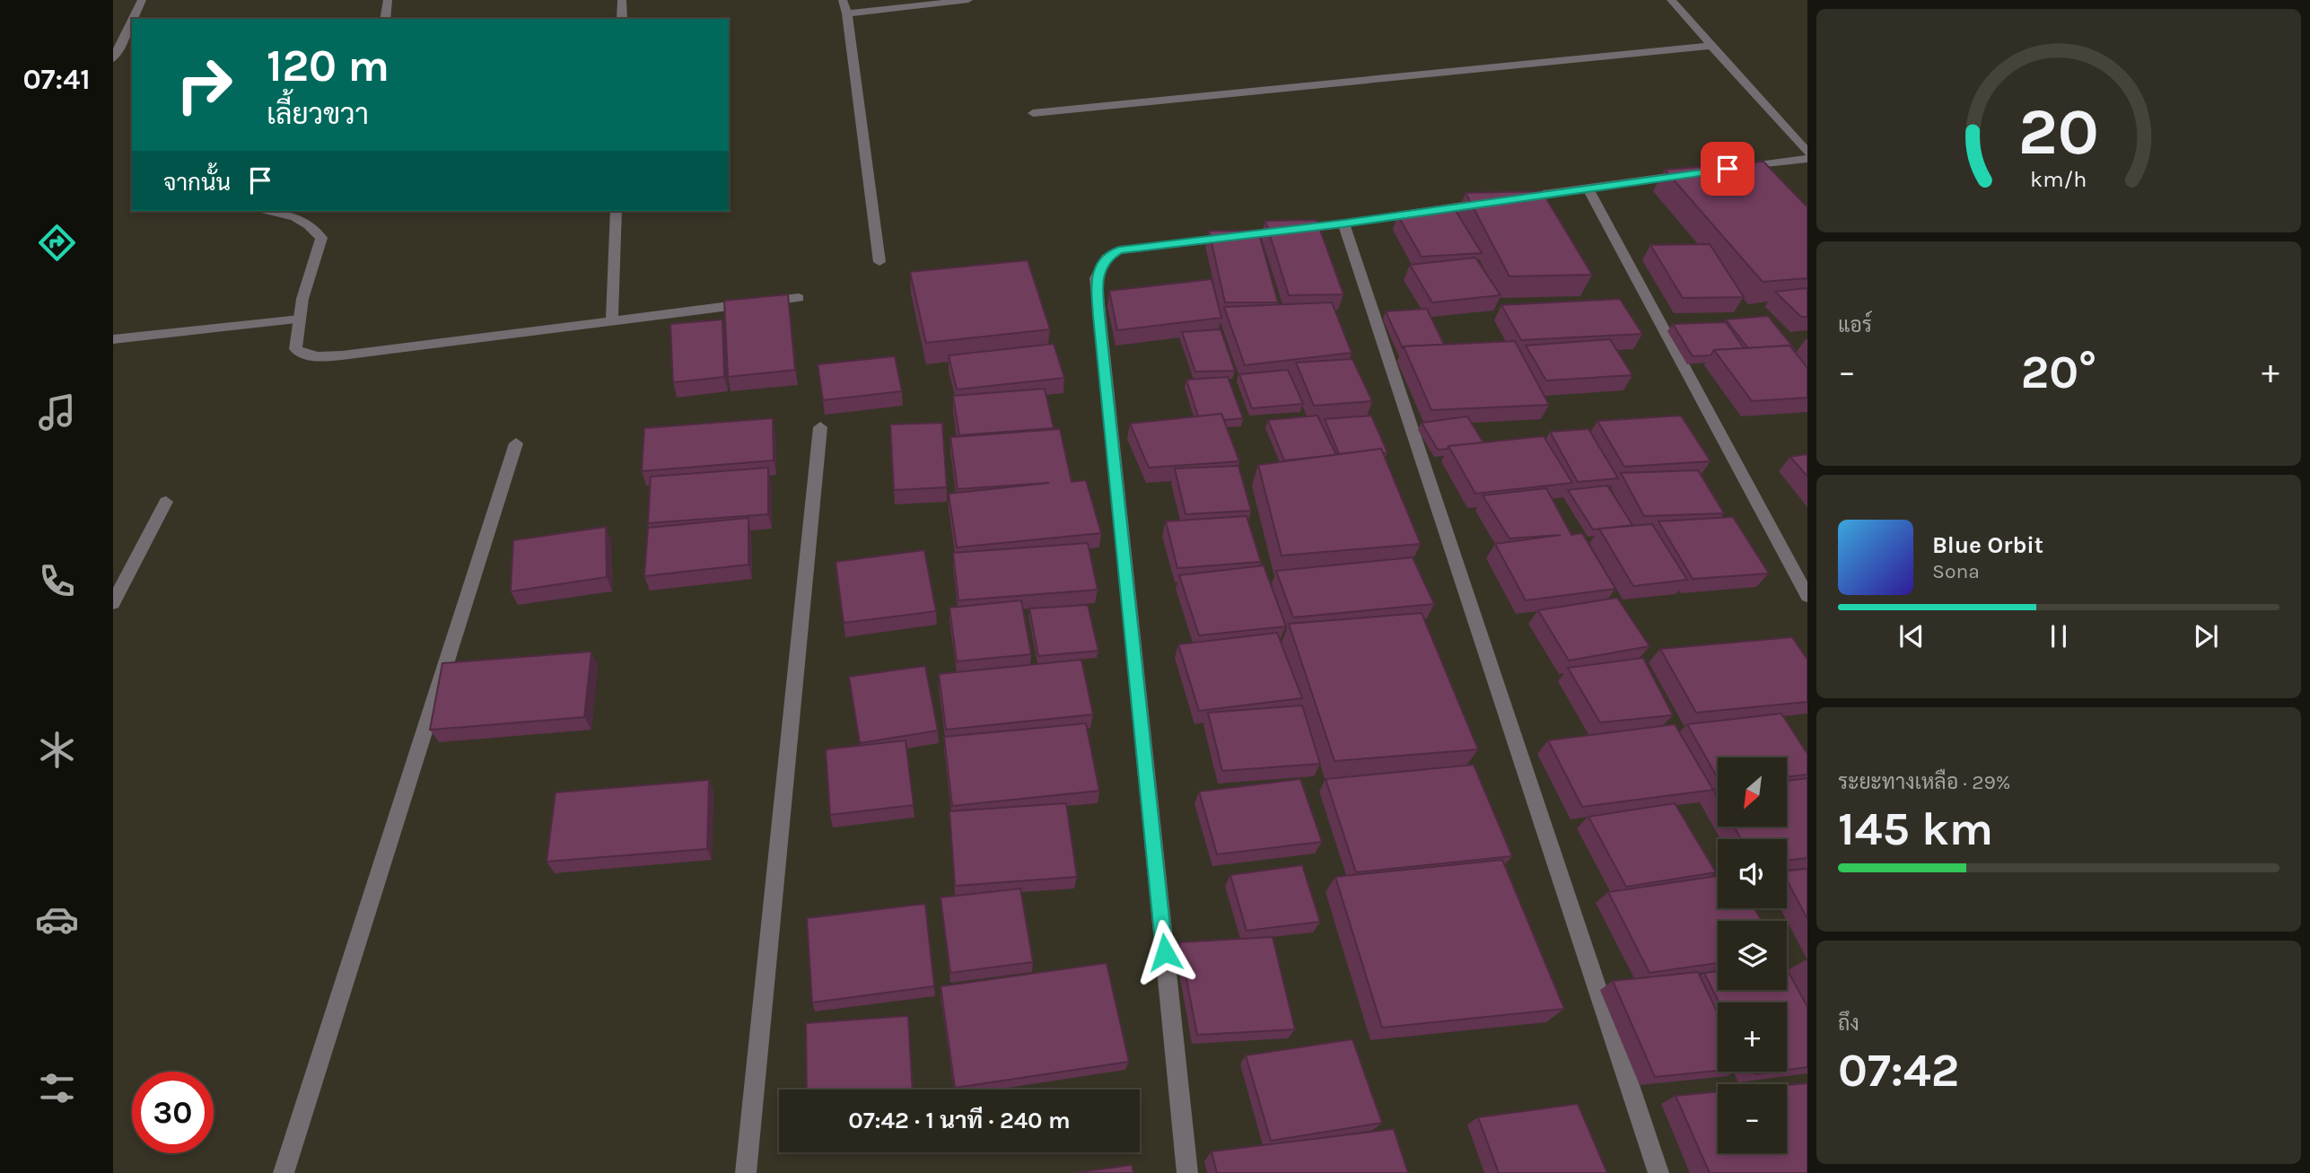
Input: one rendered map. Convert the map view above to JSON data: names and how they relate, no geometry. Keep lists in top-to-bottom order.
{
  "north": "bottom left",
  "page": {
    "tabs": "07:41",
    "turn": ["120 m", "เลี้ยวขวา"],
    "then": "จากนั้น",
    "tile": [
      "แอร์",
      ["ระยะทางเหลือ · 29%", "145 km"],
      ["ถึง", "07:42"]
    ],
    "heat": ["−", "20°", "+"],
    "song": ["Blue Orbit", "Sona"],
    "map_buttons": ["+", "−"],
    "limit": "30",
    "trip": "07:42 · 1 นาที · 240 m",
    "gauge": ["20", "km/h"]
  }
}
